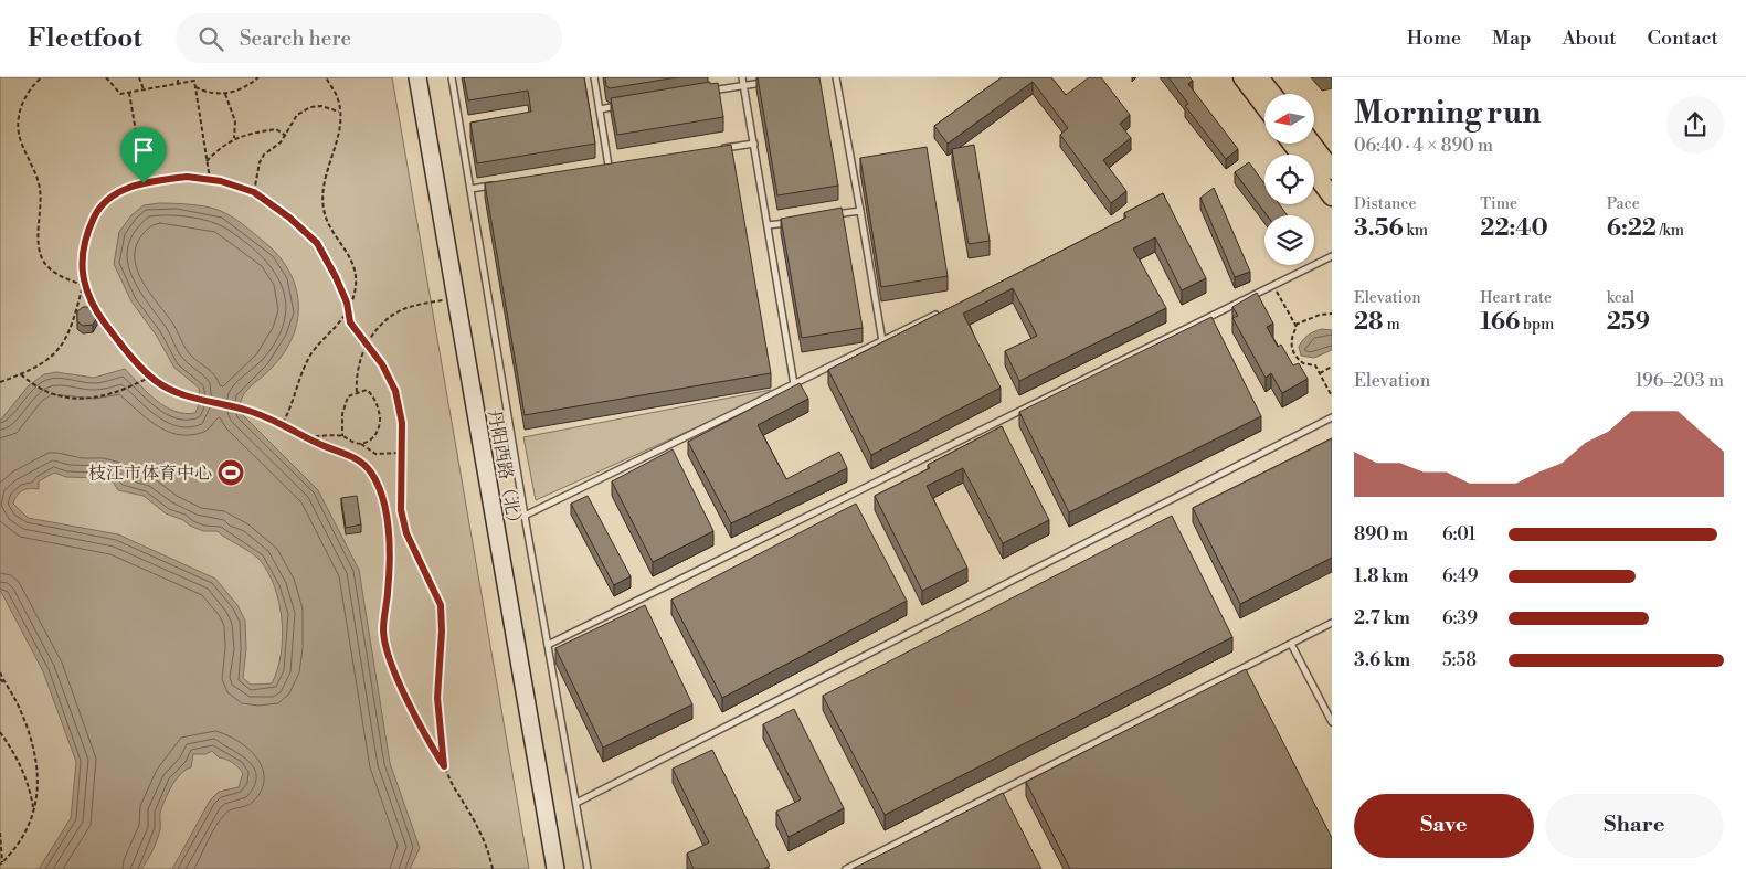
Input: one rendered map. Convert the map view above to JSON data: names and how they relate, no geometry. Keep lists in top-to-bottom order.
{
  "streets": {
    "street": ["丹阳西路（北）"]
  },
  "places": {
    "sports": ["枝江市体育中心"]
  },
  "north": "left",
  "page": {
    "header": "Fleetfoot",
    "search": "Search here",
    "nav": [
      "Home",
      "Map",
      "About",
      "Contact"
    ],
    "heading": ["Morning run", "06:40 · 4 × 890 m"],
    "stats": [
      ["Distance", "3.56 km"],
      ["Time", "22:40"],
      ["Pace", "6:22 /km"],
      ["Elevation", "28 m"],
      ["Heart rate", "166 bpm"],
      ["kcal", "259"]
    ],
    "chart": ["Elevation", "196–203 m"],
    "list": [
      {
        "name": "890 m",
        "note": "6:01"
      },
      {
        "name": "1.8 km",
        "note": "6:49"
      },
      {
        "name": "2.7 km",
        "note": "6:39"
      },
      {
        "name": "3.6 km",
        "note": "5:58"
      }
    ],
    "buttons": ["Save", "Share"]
  }
}
